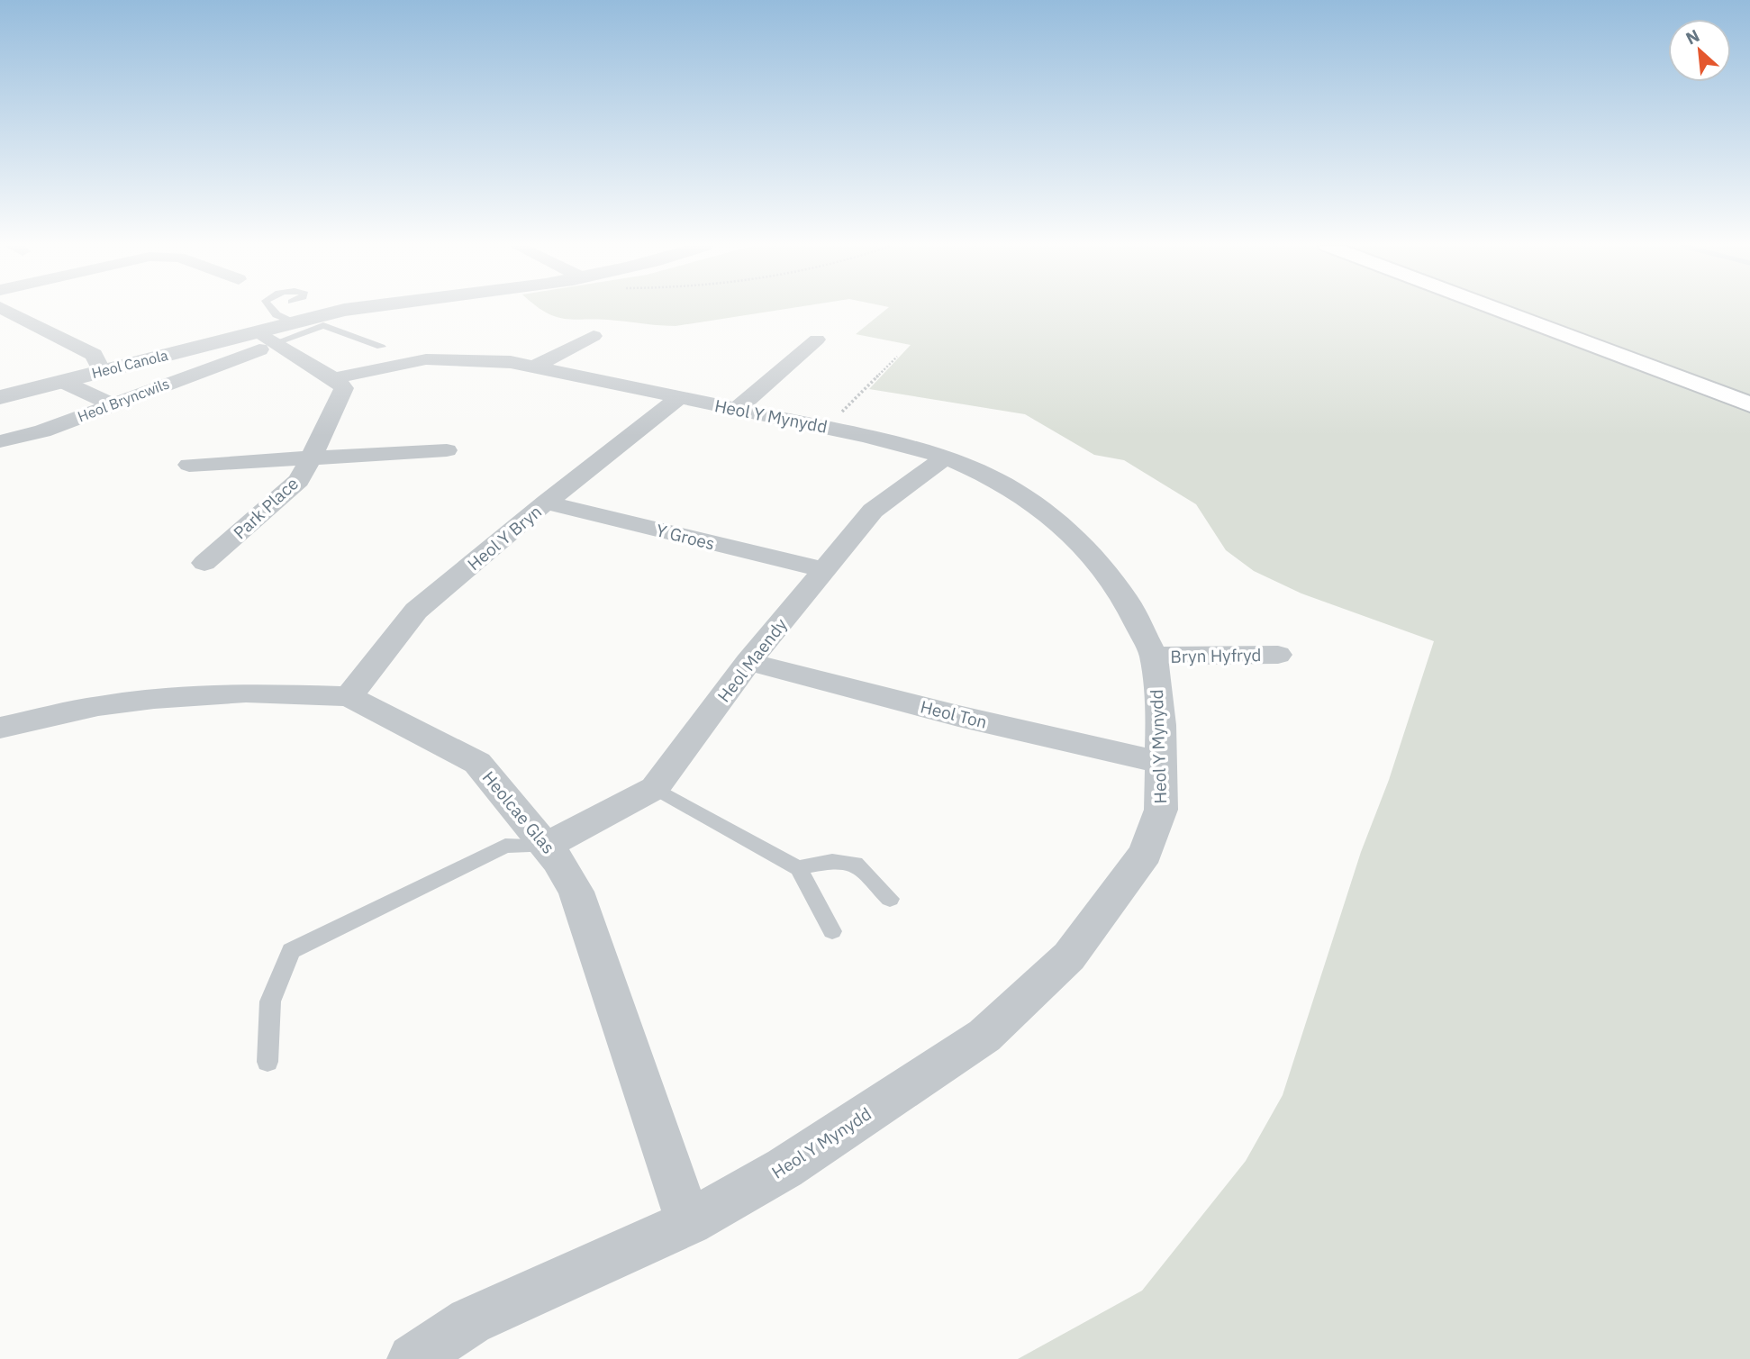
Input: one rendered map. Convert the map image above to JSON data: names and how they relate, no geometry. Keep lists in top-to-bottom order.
{
  "streets": {
    "street": [
      "Heol Canola",
      "Heol Bryncwils",
      "Heol Y Mynydd",
      "Park Place",
      "Y Groes",
      "Heol Y Bryn",
      "Bryn Hyfryd",
      "Heol Maendy",
      "Heol Ton",
      "Heolcae Glas"
    ]
  },
  "crossings": [
    ["Heol Canola", "Heol Bryncwils"],
    ["Heol Y Mynydd", "Park Place"],
    ["Heol Y Mynydd", "Heol Y Bryn"],
    ["Heol Y Mynydd", "Bryn Hyfryd"],
    ["Heol Y Mynydd", "Heol Maendy"],
    ["Heol Y Mynydd", "Heol Ton"],
    ["Heol Y Mynydd", "Heolcae Glas"],
    ["Y Groes", "Heol Y Bryn"],
    ["Y Groes", "Heol Maendy"],
    ["Heol Y Bryn", "Heolcae Glas"],
    ["Heol Maendy", "Heol Ton"],
    ["Heol Maendy", "Heolcae Glas"]
  ],
  "north": "top left"
}
